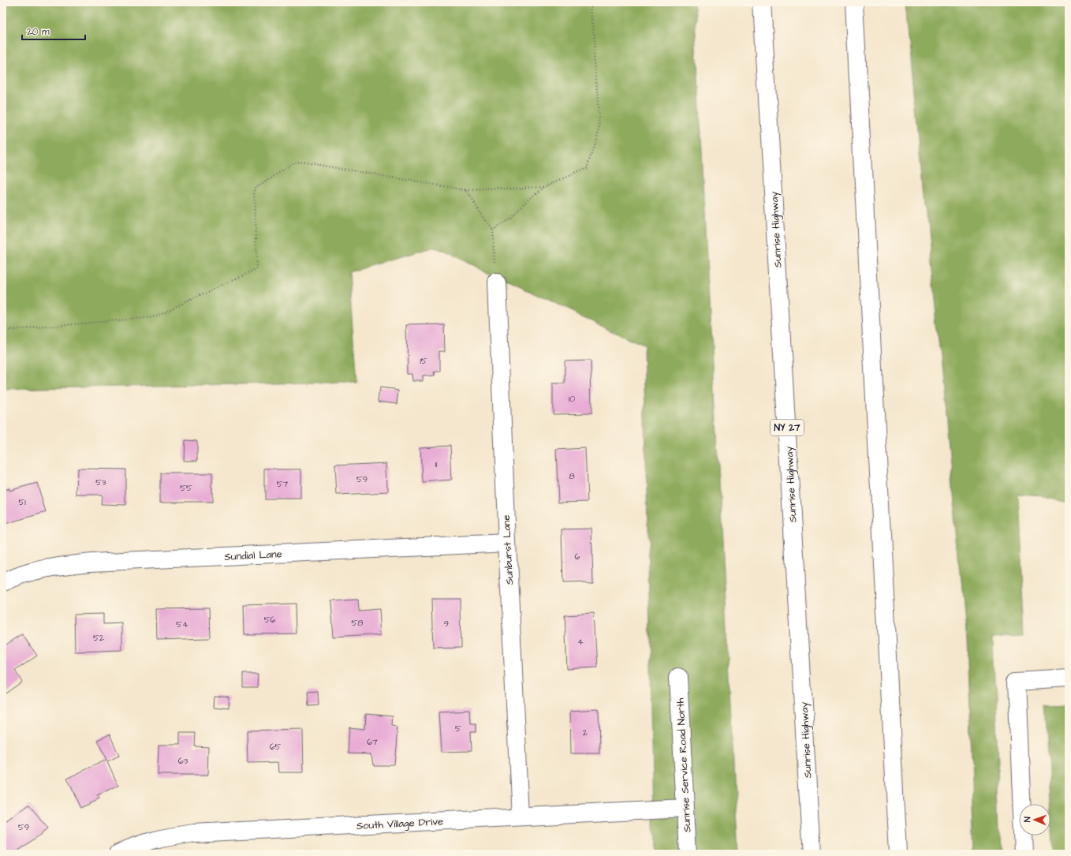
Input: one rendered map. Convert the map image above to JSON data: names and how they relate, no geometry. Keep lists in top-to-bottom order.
{
  "streets": {
    "main road": [
      "Sunrise Highway",
      "NY 27",
      "Sunburst Lane",
      "Sundial Lane",
      "Sunrise Service Road North",
      "South Village Drive"
    ]
  },
  "crossings": [
    ["Sunburst Lane", "Sundial Lane"],
    ["Sunburst Lane", "South Village Drive"],
    ["Sunrise Service Road North", "South Village Drive"]
  ],
  "house_numbers": [
    "15",
    "10",
    "11",
    "8",
    "59",
    "53",
    "57",
    "55",
    "51",
    "6",
    "56",
    "58",
    "9",
    "54",
    "52",
    "4",
    "5",
    "2",
    "67",
    "65",
    "63",
    "59"
  ],
  "scale_bar": "20 m",
  "north": "left"
}
